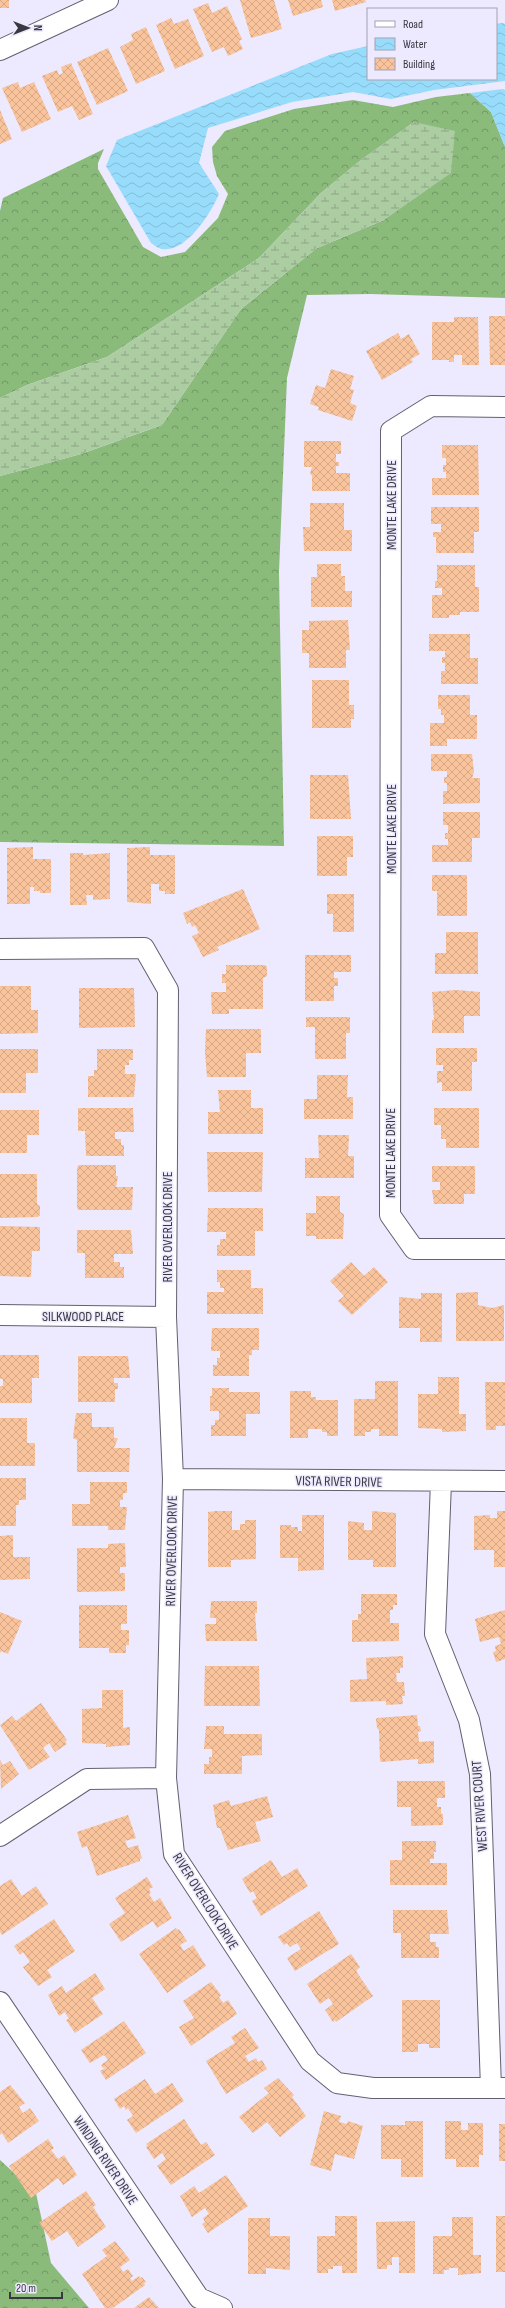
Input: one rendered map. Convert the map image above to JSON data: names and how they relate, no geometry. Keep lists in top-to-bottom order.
{
  "streets": {
    "street": [
      "MONTE LAKE DRIVE",
      "RIVER OVERLOOK DRIVE",
      "SILKWOOD PLACE",
      "VISTA RIVER DRIVE",
      "WEST RIVER COURT",
      "WINDING RIVER DRIVE"
    ]
  },
  "crossings": [
    ["RIVER OVERLOOK DRIVE", "SILKWOOD PLACE"],
    ["RIVER OVERLOOK DRIVE", "VISTA RIVER DRIVE"],
    ["RIVER OVERLOOK DRIVE", "WEST RIVER COURT"],
    ["VISTA RIVER DRIVE", "WEST RIVER COURT"]
  ],
  "legend": ["Road", "Water", "Building"],
  "scale_bar": "20 m",
  "north": "right"
}
